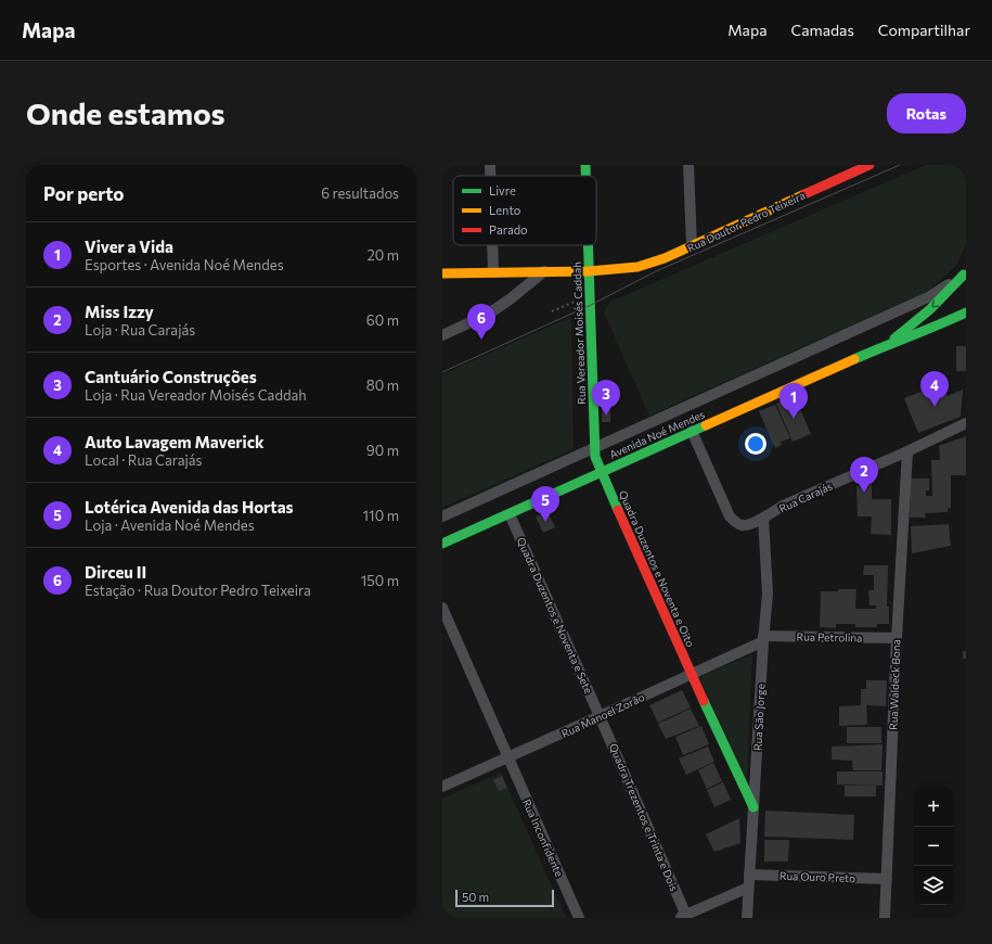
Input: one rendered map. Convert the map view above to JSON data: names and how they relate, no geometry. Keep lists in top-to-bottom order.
{
  "streets": {
    "street": [
      "Rua Doutor Pedro Teixeira",
      "Rua Vereador Moisés Caddah",
      "Avenida Noé Mendes",
      "Rua Carajás",
      "Quadra Duzentos e Noventa e Oito",
      "Quadra Duzentos e Noventa e Sete",
      "Rua Petrolina",
      "Rua Waldeck Bona",
      "Rua Manoel Zorão",
      "Rua São Jorge",
      "Quadra Trezentos e Trinta e Dois",
      "Rua Inconfidente",
      "Rua Ouro Preto"
    ]
  },
  "crossings": [
    ["Rua Doutor Pedro Teixeira", "Rua Vereador Moisés Caddah"],
    ["Rua Vereador Moisés Caddah", "Avenida Noé Mendes"],
    ["Rua Vereador Moisés Caddah", "Quadra Duzentos e Noventa e Oito"],
    ["Avenida Noé Mendes", "Rua Carajás"],
    ["Avenida Noé Mendes", "Quadra Duzentos e Noventa e Oito"],
    ["Avenida Noé Mendes", "Quadra Duzentos e Noventa e Sete"],
    ["Rua Carajás", "Rua Waldeck Bona"],
    ["Rua Carajás", "Rua São Jorge"],
    ["Quadra Duzentos e Noventa e Oito", "Rua Manoel Zorão"],
    ["Quadra Duzentos e Noventa e Oito", "Rua São Jorge"],
    ["Quadra Duzentos e Noventa e Sete", "Rua Manoel Zorão"],
    ["Quadra Duzentos e Noventa e Sete", "Quadra Trezentos e Trinta e Dois"],
    ["Rua Petrolina", "Rua Waldeck Bona"],
    ["Rua Petrolina", "Rua Manoel Zorão"],
    ["Rua Petrolina", "Rua São Jorge"],
    ["Rua Waldeck Bona", "Rua Ouro Preto"],
    ["Rua Manoel Zorão", "Rua São Jorge"],
    ["Rua Manoel Zorão", "Quadra Trezentos e Trinta e Dois"],
    ["Rua Manoel Zorão", "Rua Inconfidente"],
    ["Rua São Jorge", "Rua Ouro Preto"]
  ],
  "legend": ["Livre", "Lento", "Parado"],
  "scale_bar": "50 m",
  "page": {
    "header": "Mapa",
    "nav": ["Mapa", "Camadas", "Compartilhar"],
    "buttons": "Rotas",
    "title": "Onde estamos",
    "heading": ["Por perto", "6 resultados"],
    "list": [
      {
        "mark": "1",
        "name": "Viver a Vida",
        "note": "Esportes · Avenida Noé Mendes",
        "value": "20 m"
      },
      {
        "mark": "2",
        "name": "Miss Izzy",
        "note": "Loja · Rua Carajás",
        "value": "60 m"
      },
      {
        "mark": "3",
        "name": "Cantuário Construções",
        "note": "Loja · Rua Vereador Moisés Caddah",
        "value": "80 m"
      },
      {
        "mark": "4",
        "name": "Auto Lavagem Maverick",
        "note": "Local · Rua Carajás",
        "value": "90 m"
      },
      {
        "mark": "5",
        "name": "Lotérica Avenida das Hortas",
        "note": "Loja · Avenida Noé Mendes",
        "value": "110 m"
      },
      {
        "mark": "6",
        "name": "Dirceu II",
        "note": "Estação · Rua Doutor Pedro Teixeira",
        "value": "150 m"
      }
    ],
    "pins": [
      "6",
      "4",
      "3",
      "1",
      "2",
      "5"
    ],
    "map_buttons": ["+", "−"],
    "scale": "50 m"
  }
}
